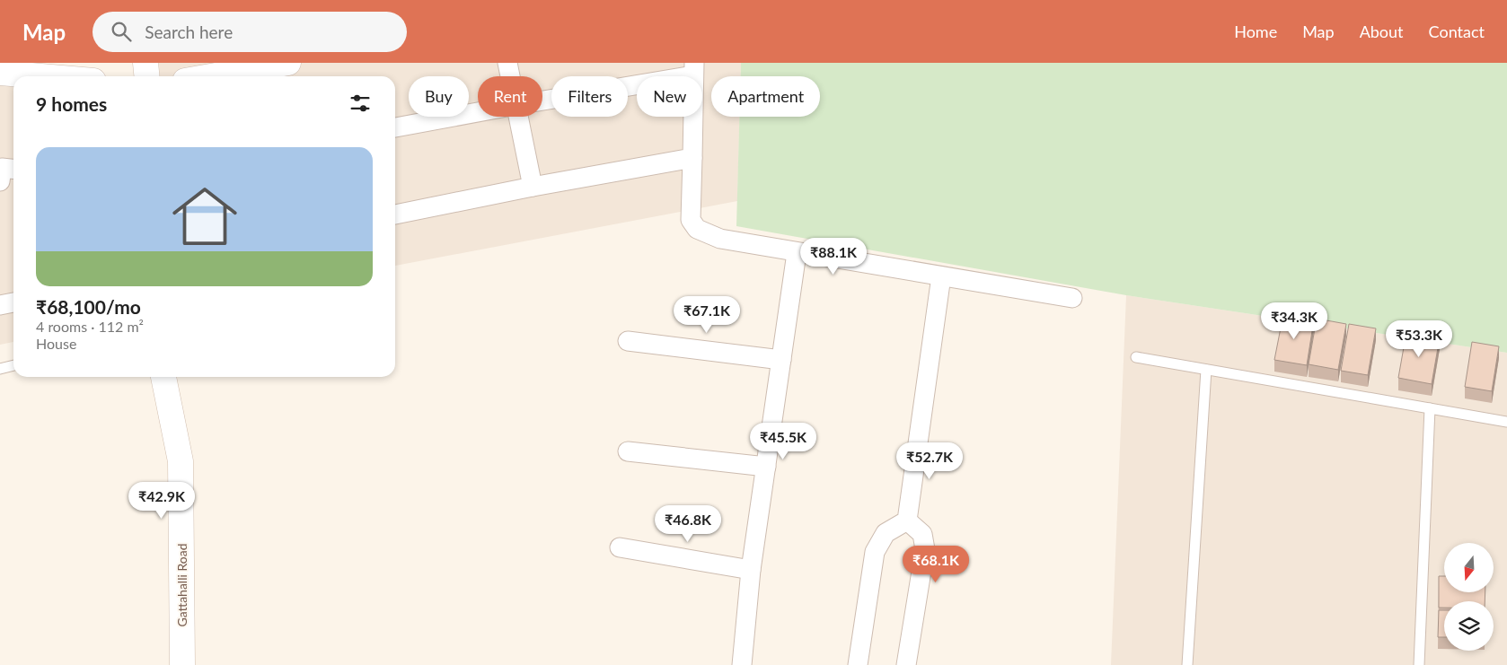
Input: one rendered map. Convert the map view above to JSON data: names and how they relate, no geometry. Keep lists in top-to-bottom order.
{
  "streets": {
    "main road": ["Gattahalli Road"]
  },
  "north": "bottom",
  "page": {
    "header": "Map",
    "search": "Search here",
    "nav": [
      "Home",
      "Map",
      "About",
      "Contact"
    ],
    "chip": [
      "Buy",
      "Rent",
      "Filters",
      "New",
      "Apartment"
    ],
    "heading": "9 homes",
    "list": [
      {
        "name": "₹68,100/mo",
        "note": "4 rooms · 112 m² · House"
      }
    ],
    "price": [
      "₹88.1K",
      "₹67.1K",
      "₹34.3K",
      "₹53.3K",
      "₹45.5K",
      "₹52.7K",
      "₹42.9K",
      "₹46.8K",
      "₹68.1K"
    ]
  }
}
